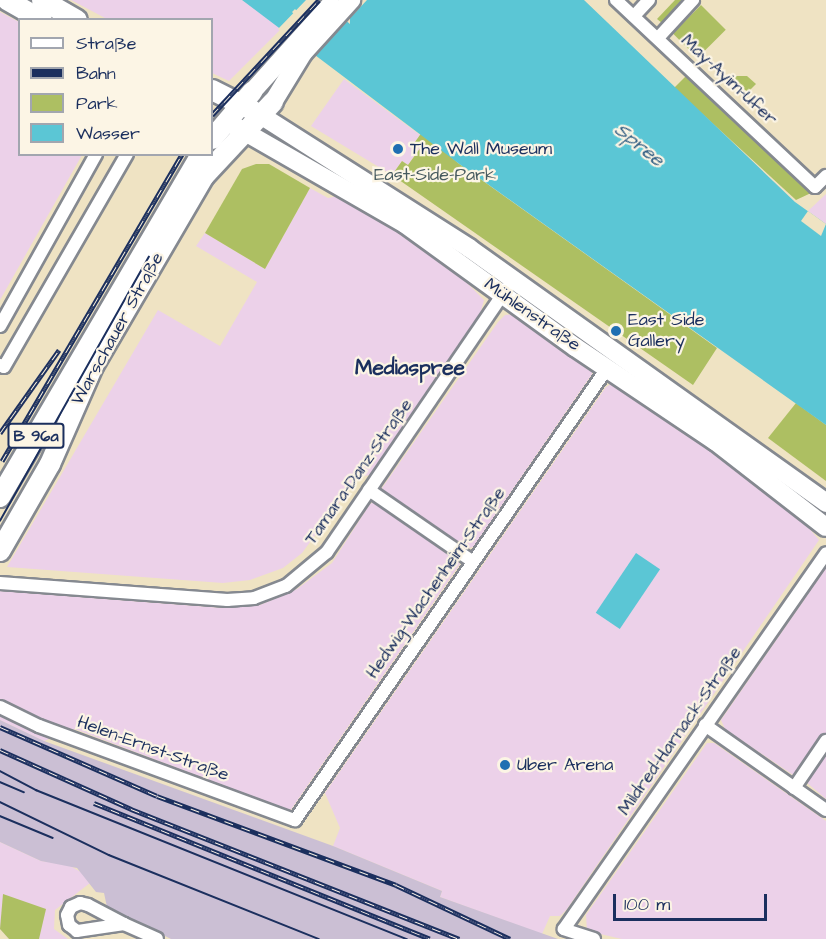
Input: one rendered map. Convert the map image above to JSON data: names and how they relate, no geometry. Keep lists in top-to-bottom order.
{
  "streets": {
    "main road": ["Mühlenstraße", "Warschauer Straße", "B 96a"],
    "street": [
      "May-Ayim-Ufer",
      "Tamara-Danz-Straße",
      "Hedwig-Wachenheim-Straße",
      "Mildred-Harnack-Straße",
      "Helen-Ernst-Straße"
    ]
  },
  "crossings": [
    ["Mühlenstraße", "Warschauer Straße"],
    ["Mühlenstraße", "B 96a"],
    ["Mühlenstraße", "Tamara-Danz-Straße"],
    ["Mühlenstraße", "Hedwig-Wachenheim-Straße"],
    ["Warschauer Straße", "B 96a"],
    ["Hedwig-Wachenheim-Straße", "Helen-Ernst-Straße"]
  ],
  "districts": ["Mediaspree"],
  "water": ["Spree"],
  "parks": ["East-Side-Park"],
  "places": ["The Wall Museum", "East Side Gallery", "Uber Arena"],
  "legend": [
    "Straße",
    "Bahn",
    "Park",
    "Wasser"
  ],
  "scale_bar": "100 m"
}
